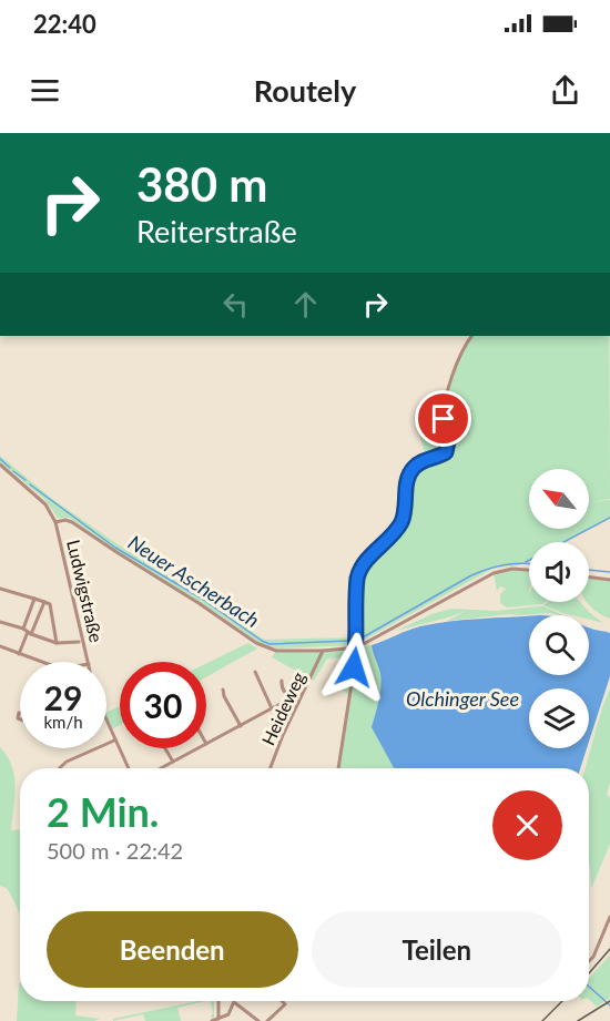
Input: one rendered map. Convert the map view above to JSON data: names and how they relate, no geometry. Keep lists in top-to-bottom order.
{
  "streets": {
    "street": ["Ludwigstraße", "Heideweg"]
  },
  "water": ["Neuer Ascherbach", "Olchinger See"],
  "north": "top left",
  "page": {
    "status": "22:40",
    "header": "Routely",
    "turn": ["380 m", "Reiterstraße"],
    "speed": "29 km/h",
    "limit": "30",
    "heading": ["2 Min.", "500 m · 22:42"],
    "buttons": ["Beenden", "Teilen"]
  }
}
